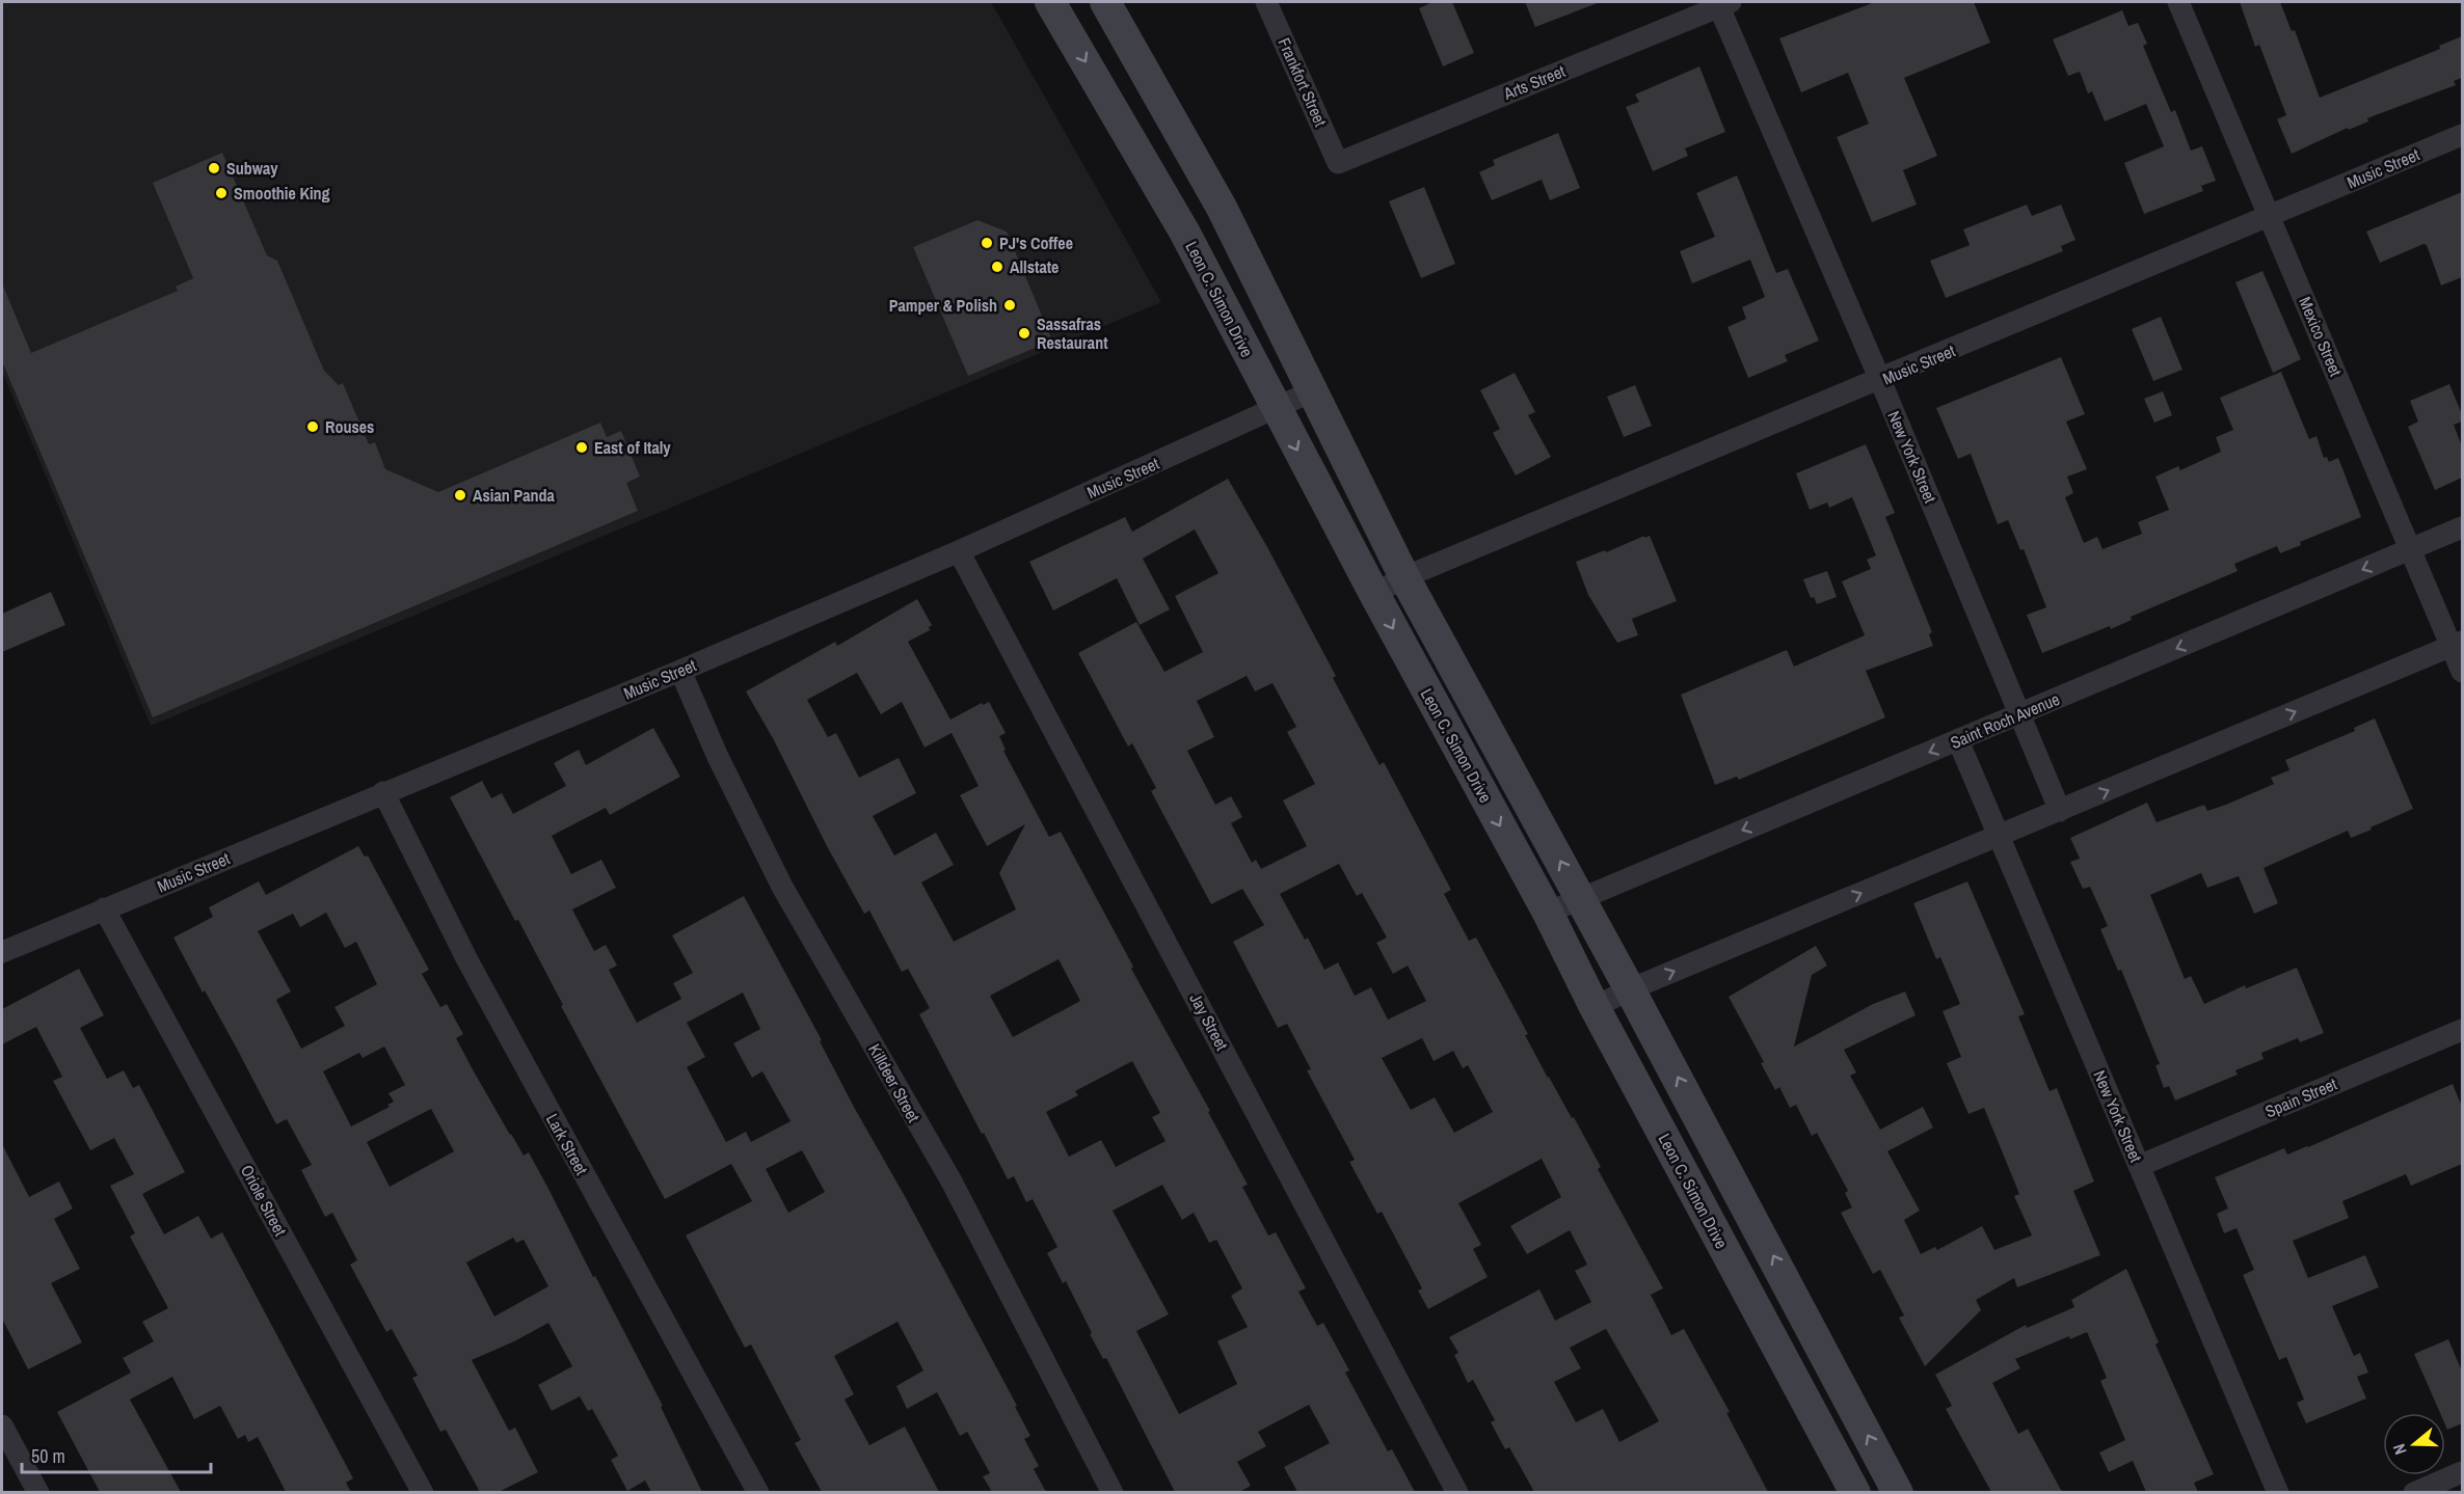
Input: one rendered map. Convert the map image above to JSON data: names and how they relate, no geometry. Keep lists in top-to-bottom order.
{
  "streets": {
    "main road": ["Leon C. Simon Drive"],
    "street": [
      "Frankfort Street",
      "Arts Street",
      "Music Street",
      "Mexico Street",
      "New York Street",
      "Saint Roch Avenue",
      "Jay Street",
      "Killdeer Street",
      "Spain Street",
      "Lark Street",
      "Oriole Street"
    ]
  },
  "crossings": [
    ["Frankfort Street", "Arts Street"],
    ["Arts Street", "New York Street"],
    ["Music Street", "Leon C. Simon Drive"],
    ["Music Street", "Mexico Street"],
    ["Music Street", "New York Street"],
    ["Music Street", "Jay Street"],
    ["Music Street", "Killdeer Street"],
    ["Music Street", "Lark Street"],
    ["Music Street", "Oriole Street"],
    ["Leon C. Simon Drive", "Saint Roch Avenue"],
    ["Mexico Street", "Saint Roch Avenue"],
    ["New York Street", "Saint Roch Avenue"],
    ["New York Street", "Spain Street"]
  ],
  "places": [
    "Subway",
    "Smoothie King",
    "PJ's Coffee",
    "Allstate",
    "Pamper & Polish",
    "Sassafras Restaurant",
    "Rouses",
    "East of Italy",
    "Asian Panda"
  ],
  "scale_bar": "50 m",
  "north": "left"
}
